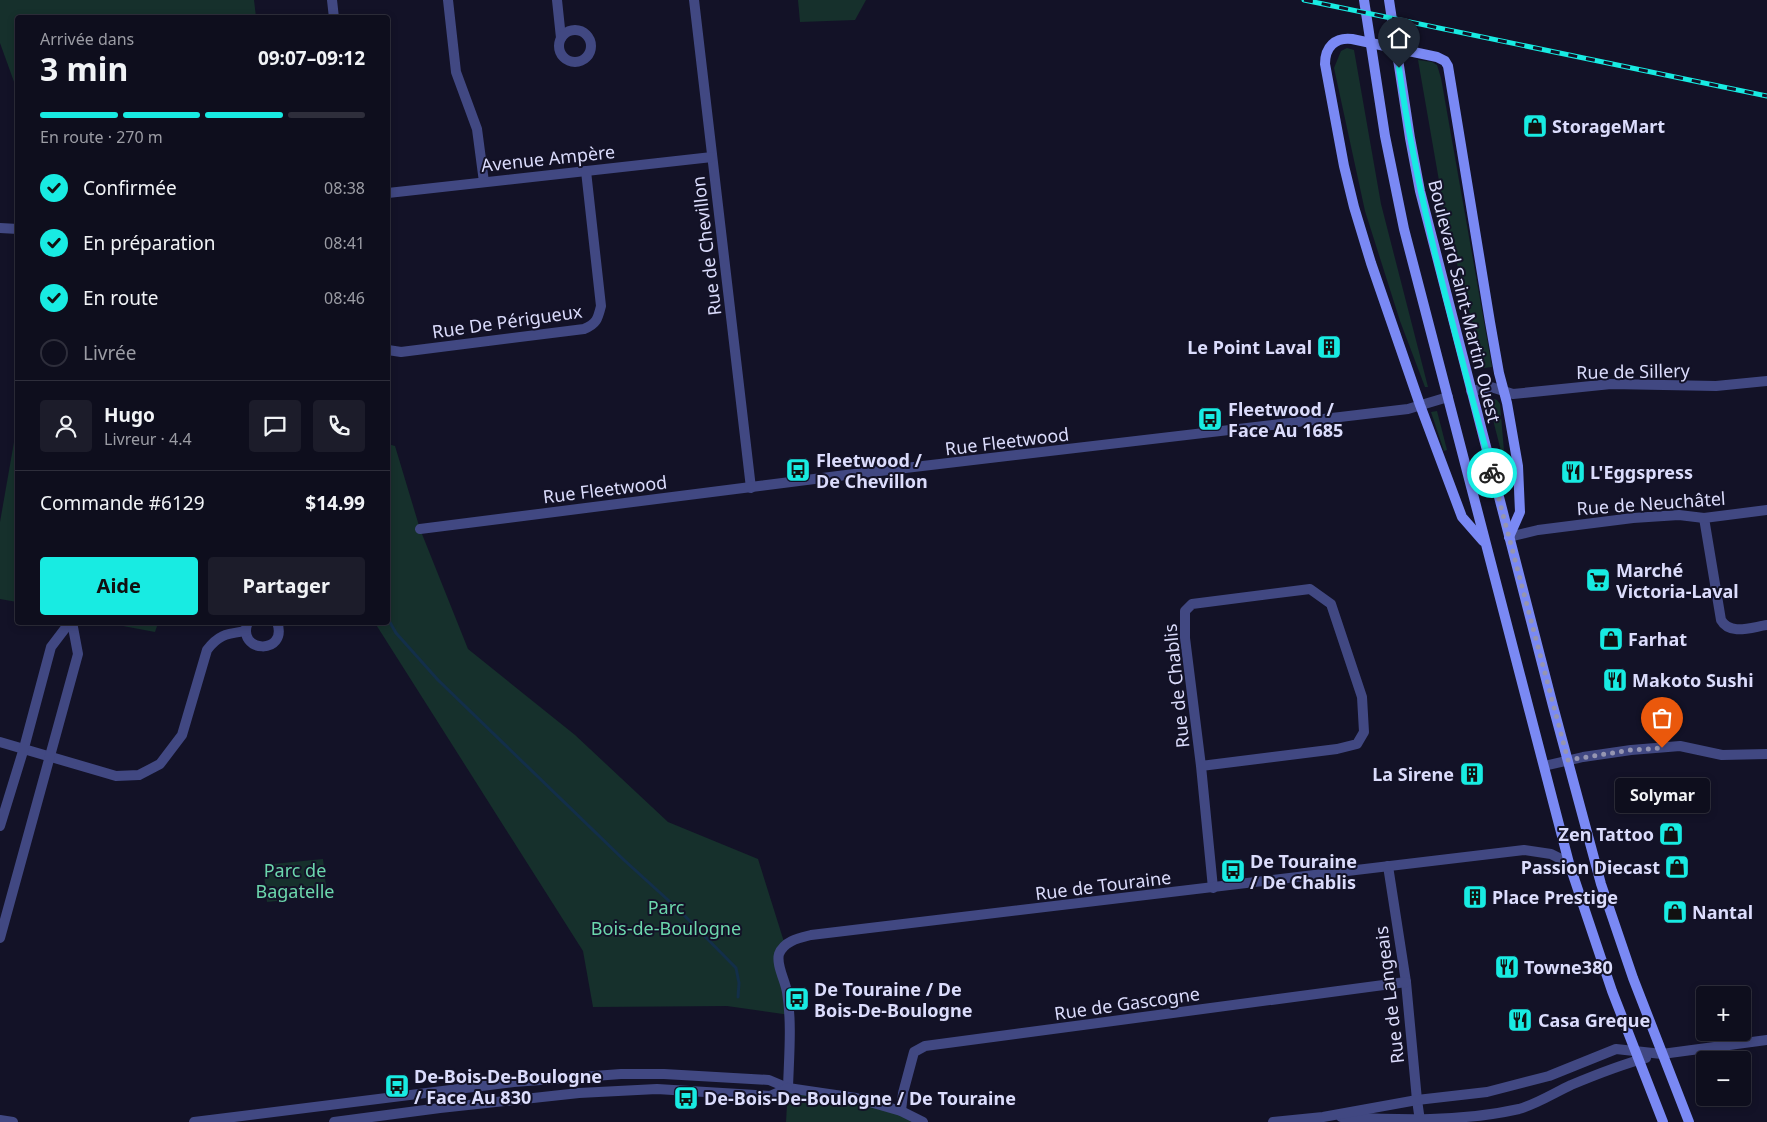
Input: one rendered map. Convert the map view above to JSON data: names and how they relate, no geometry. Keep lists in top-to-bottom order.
{
  "streets": {
    "main road": ["Boulevard Saint-Martin Ouest"],
    "street": [
      "Avenue Ampère",
      "Rue de Chevillon",
      "Rue De Périgueux",
      "Rue de Sillery",
      "Rue Fleetwood",
      "Rue de Neuchâtel",
      "Rue de Chablis",
      "Rue de Touraine",
      "Rue de Langeais",
      "Rue de Gascogne"
    ]
  },
  "crossings": [
    ["Avenue Ampère", "Rue de Chevillon"],
    ["Avenue Ampère", "Rue De Périgueux"],
    ["Rue de Chevillon", "Rue Fleetwood"],
    ["Boulevard Saint-Martin Ouest", "Rue de Sillery"],
    ["Boulevard Saint-Martin Ouest", "Rue de Neuchâtel"],
    ["Rue de Chablis", "Rue de Touraine"],
    ["Rue de Touraine", "Rue de Langeais"],
    ["Rue de Langeais", "Rue de Gascogne"]
  ],
  "parks": ["Parc de Bagatelle", "Parc Bois-de-Boulogne"],
  "places": {
    "shop": [
      "StorageMart",
      "Farhat",
      "Zen Tattoo",
      "Passion Diecast",
      "Nantal"
    ],
    "building": ["Le Point Laval", "La Sirene", "Place Prestige"],
    "bus stop": [
      "Fleetwood / Face Au 1685",
      "Fleetwood / De Chevillon",
      "De Touraine / De Chablis",
      "De Touraine / De Bois-De-Boulogne",
      "De-Bois-De-Boulogne / Face Au 830",
      "De-Bois-De-Boulogne / De Touraine"
    ],
    "restaurant": [
      "L'Eggspress",
      "Makoto Sushi",
      "Towne380",
      "Casa Greque"
    ],
    "supermarket": ["Marché Victoria-Laval"],
    "other": ["Solymar"]
  },
  "page": {
    "heading": ["3 min", "Arrivée dans", "09:07–09:12"],
    "panel": [
      "Hugo",
      "Livreur · 4.4",
      "Commande #6129",
      "$14.99"
    ],
    "bar": "En route · 270 m",
    "list": [
      ["Confirmée", "08:38"],
      ["En préparation", "08:41"],
      ["En route", "08:46"],
      "Livrée"
    ],
    "buttons": ["Aide", "Partager"],
    "bubble": "Solymar",
    "map_buttons": ["+", "−"]
  }
}
